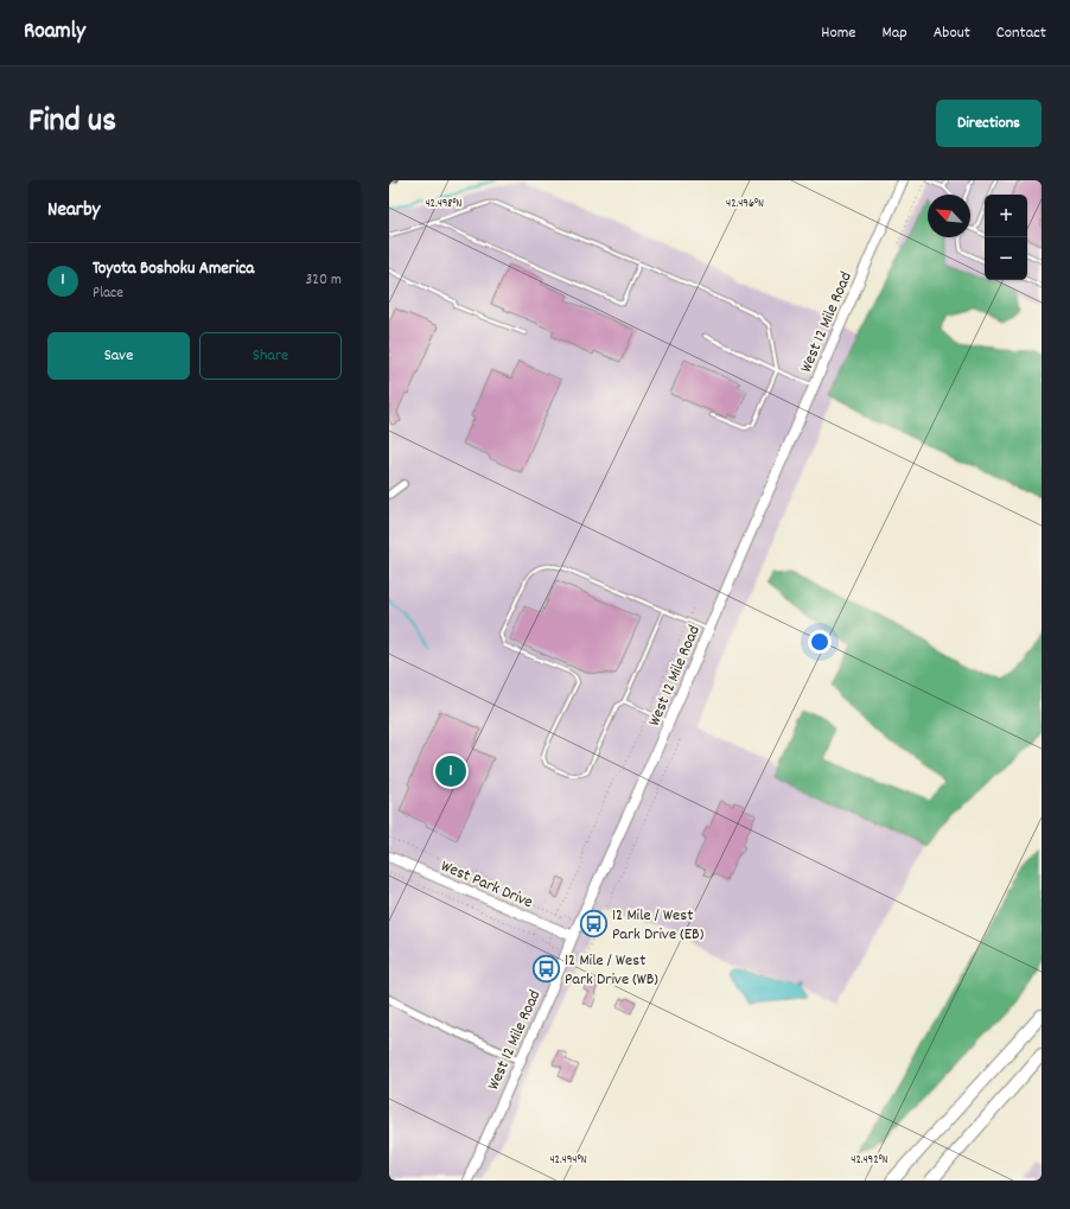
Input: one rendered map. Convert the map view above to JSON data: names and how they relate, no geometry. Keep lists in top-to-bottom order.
{
  "streets": {
    "main road": ["West 12 Mile Road", "West Park Drive"]
  },
  "crossings": [
    ["West 12 Mile Road", "West Park Drive"]
  ],
  "places": {
    "bus stop": ["12 Mile / West Park Drive (EB)", "12 Mile / West Park Drive (WB)"]
  },
  "north": "top left",
  "page": {
    "header": "Roamly",
    "nav": [
      "Home",
      "Map",
      "About",
      "Contact"
    ],
    "title": "Find us",
    "buttons": [
      "Directions",
      ["Save", "Share"]
    ],
    "heading": "Nearby",
    "map_buttons": ["+", "−"],
    "list": [
      {
        "mark": "1",
        "name": "Toyota Boshoku America",
        "note": "Place",
        "value": "320 m"
      }
    ],
    "pins": "1"
  },
  "coordinates": [
    "42.498°N",
    "42.496°N",
    "42.494°N",
    "42.492°N"
  ]
}
